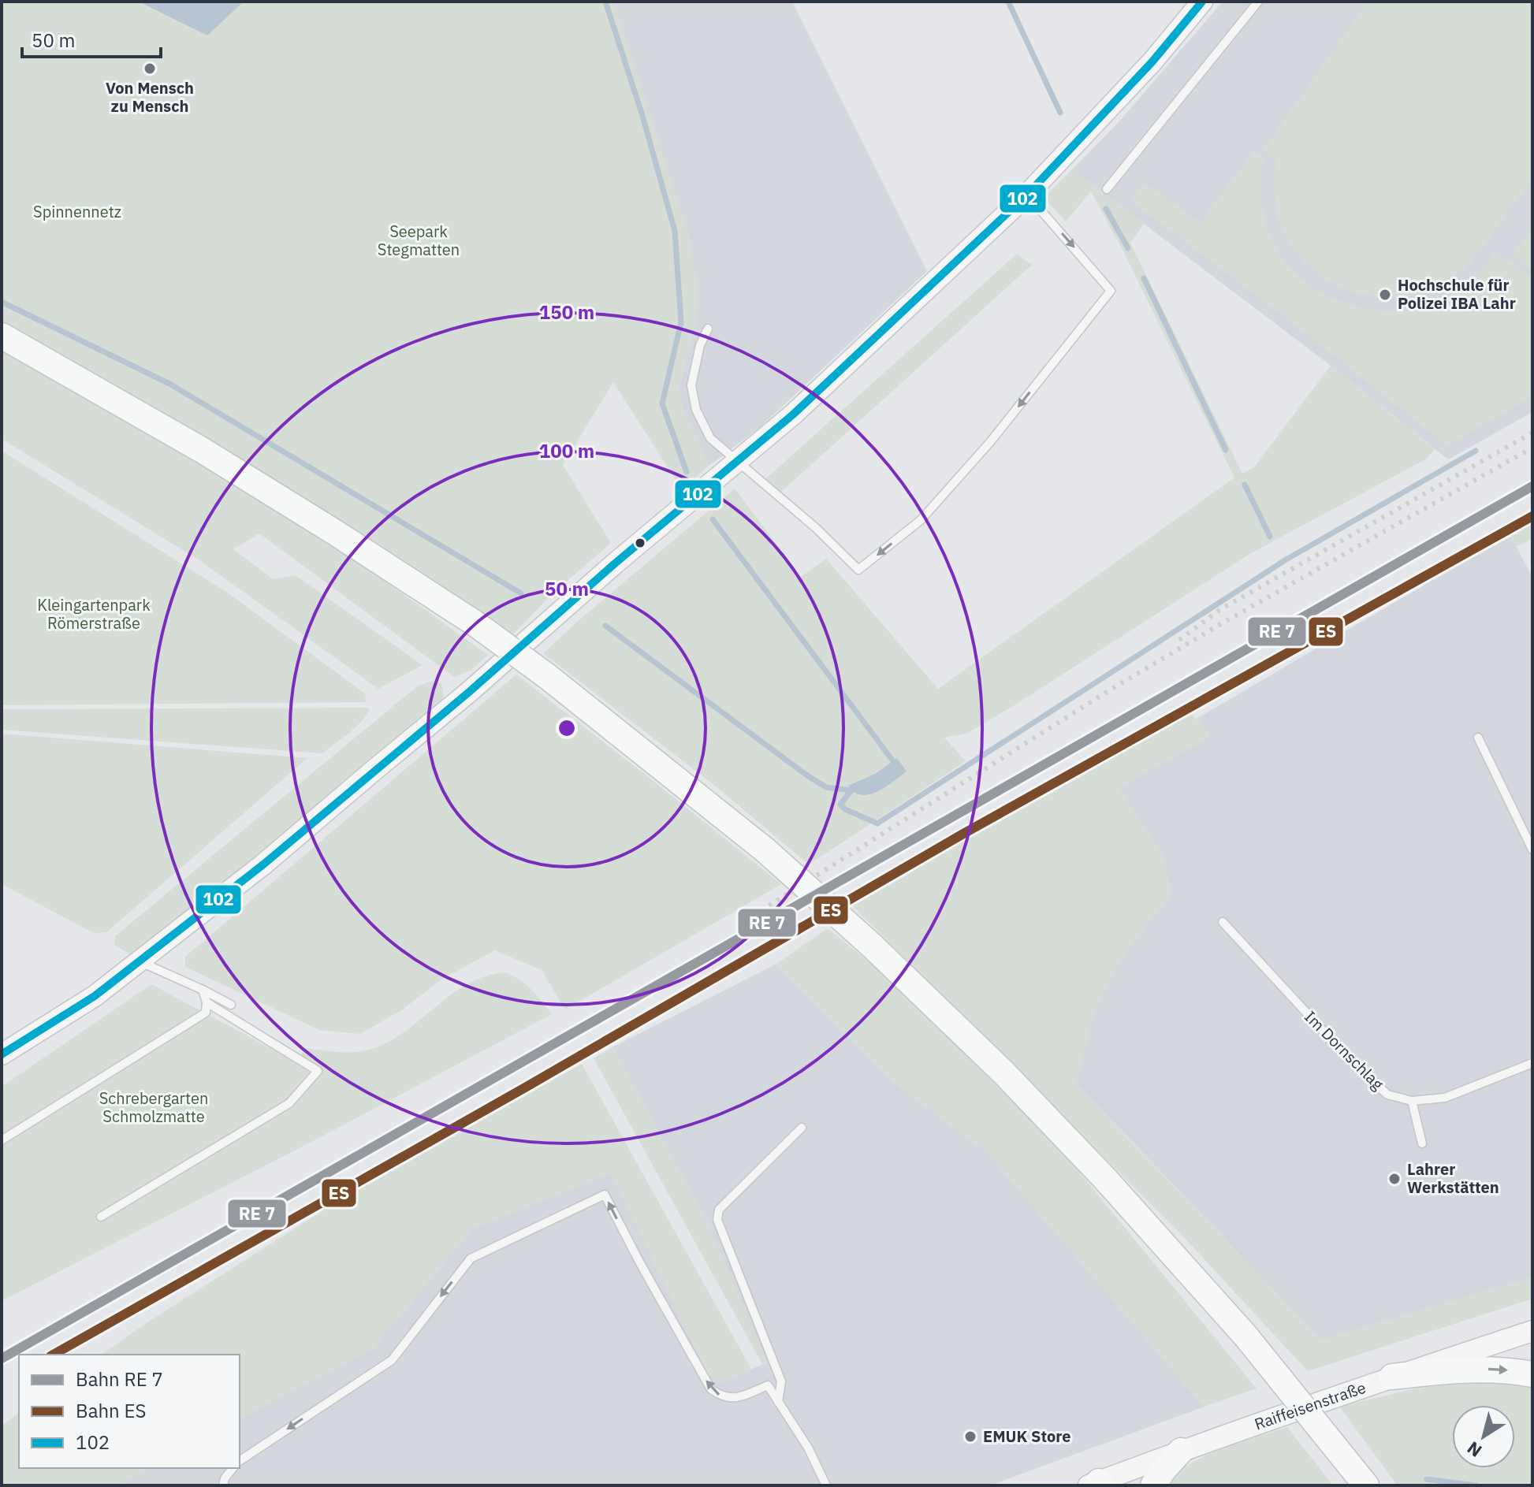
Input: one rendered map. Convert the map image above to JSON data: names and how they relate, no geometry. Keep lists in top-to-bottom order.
{
  "streets": {
    "street": ["Raiffeisenstraße"],
    "lane": ["Im Dornschlag"]
  },
  "parks": [
    "Spinnennetz",
    "Seepark Stegmatten",
    "Kleingartenpark Römerstraße",
    "Schrebergarten Schmolzmatte"
  ],
  "places": [
    "Von Mensch zu Mensch",
    "Hochschule für Polizei IBA Lahr",
    "Lahrer Werkstätten",
    "EMUK Store"
  ],
  "lines": ["transit line 102", "rail line ES"],
  "legend": ["Bahn RE 7", "Bahn ES", "102"],
  "scale_bar": "50 m",
  "north": "bottom left",
  "rings": ["150 m", "100 m", "50 m"]
}
